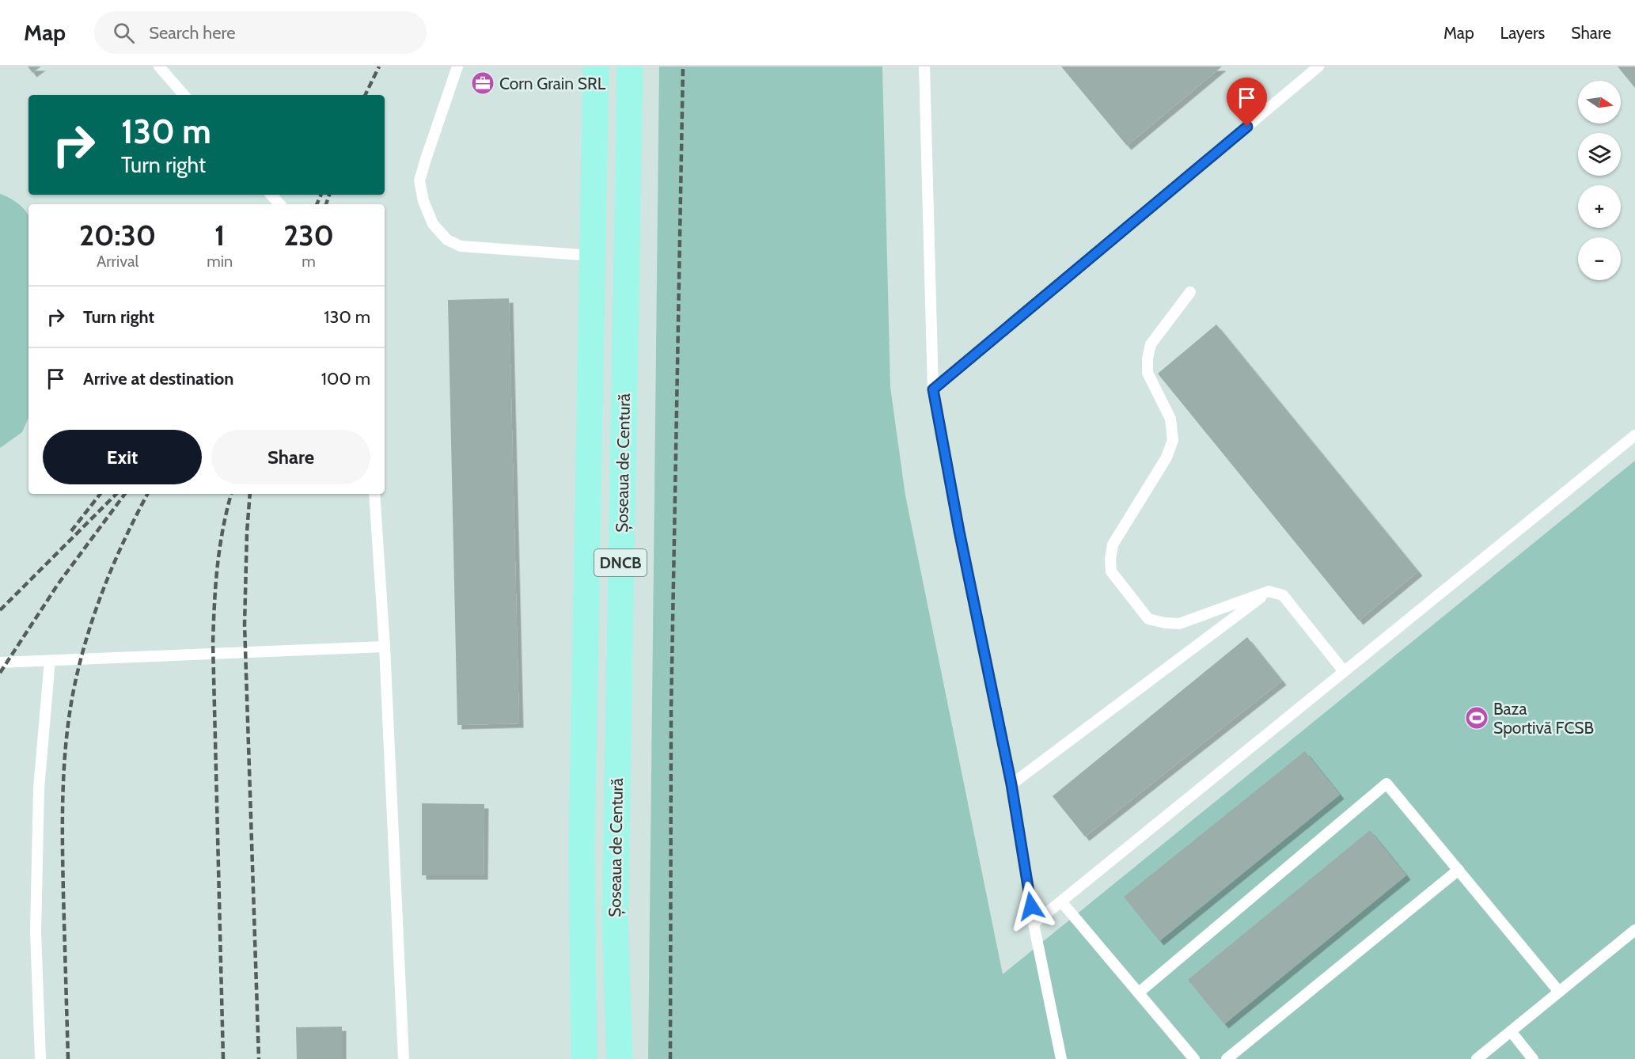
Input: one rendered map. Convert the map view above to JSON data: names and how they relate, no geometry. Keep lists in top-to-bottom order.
{
  "streets": {
    "main road": ["Șoseaua de Centură", "DNCB"]
  },
  "places": {
    "office": ["Corn Grain SRL"],
    "sports": ["Baza Sportivă FCSB"]
  },
  "north": "right",
  "page": {
    "header": "Map",
    "search": "Search here",
    "nav": ["Map", "Layers", "Share"],
    "map_buttons": ["+", "−"],
    "turn": ["130 m", "Turn right"],
    "eta": [
      "20:30",
      "Arrival",
      "1",
      "min",
      "230",
      "m"
    ],
    "list": [
      {
        "name": "Turn right",
        "value": "130 m"
      },
      {
        "name": "Arrive at destination",
        "value": "100 m"
      }
    ],
    "buttons": ["Exit", "Share"]
  }
}
